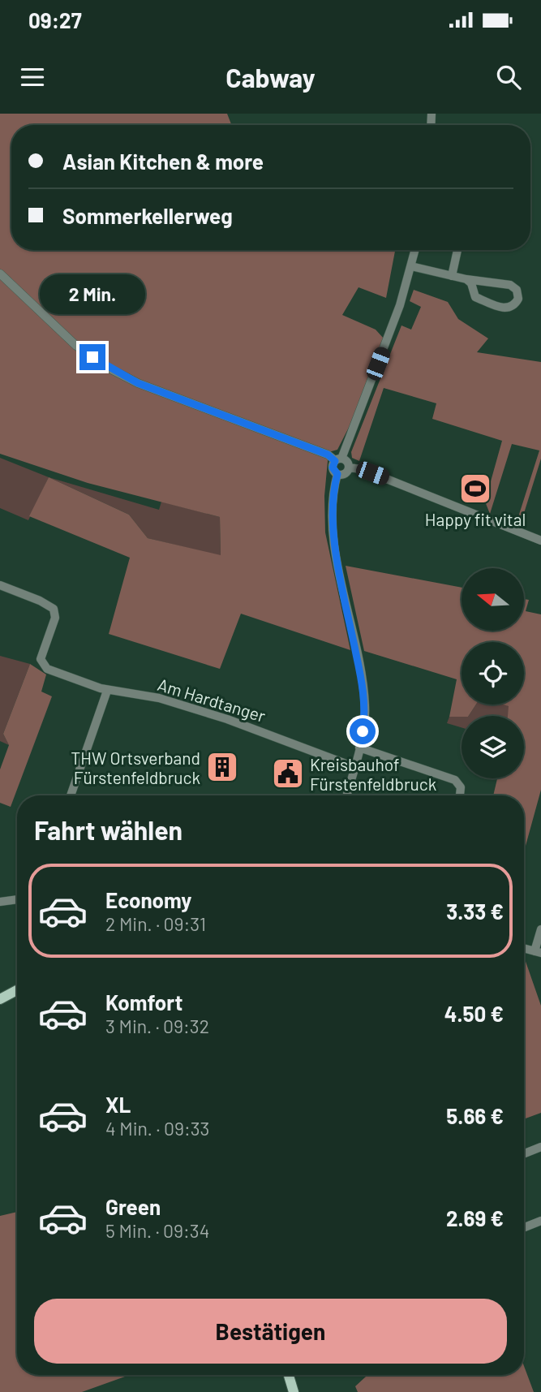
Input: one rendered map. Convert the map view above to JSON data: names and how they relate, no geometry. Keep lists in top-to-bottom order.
{
  "streets": {
    "street": ["Am Hardtanger"]
  },
  "places": {
    "sports": ["Happy fit vital"],
    "building": ["THW Ortsverband Fürstenfeldbruck"],
    "public building": ["Kreisbauhof Fürstenfeldbruck"]
  },
  "north": "left",
  "page": {
    "status": "09:27",
    "header": "Cabway",
    "banner": ["Asian Kitchen & more", "Sommerkellerweg"],
    "bubble": "2 Min.",
    "heading": "Fahrt wählen",
    "list": [
      {
        "name": "Economy",
        "note": "2 Min. · 09:31",
        "value": "3.33 €"
      },
      {
        "name": "Komfort",
        "note": "3 Min. · 09:32",
        "value": "4.50 €"
      },
      {
        "name": "XL",
        "note": "4 Min. · 09:33",
        "value": "5.66 €"
      },
      {
        "name": "Green",
        "note": "5 Min. · 09:34",
        "value": "2.69 €"
      }
    ],
    "buttons": "Bestätigen"
  }
}
